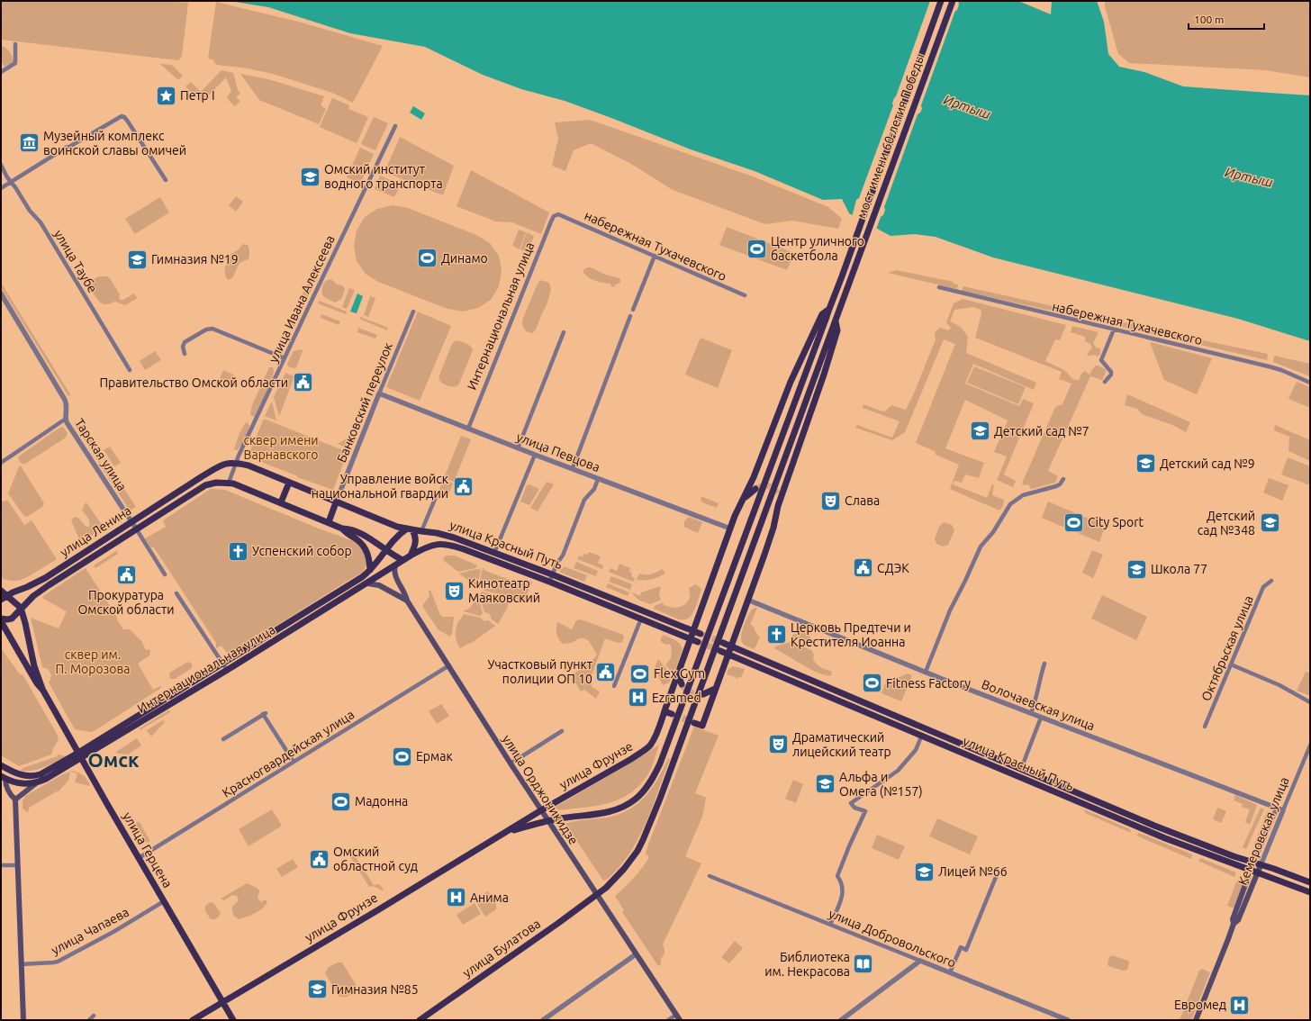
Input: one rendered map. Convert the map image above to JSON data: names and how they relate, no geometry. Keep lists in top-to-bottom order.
{
  "streets": {
    "main road": [
      "мост имени 60-летия Победы",
      "Интернациональная улица",
      "улица Ленина",
      "улица Красный Путь",
      "улица Фрунзе",
      "улица Орджоникидзе",
      "Кемеровская улица",
      "улица Герцена",
      "улица Булатова"
    ],
    "street": [
      "набережная Тухачевского",
      "улица Таубе",
      "улица Ивана Алексеева",
      "Банковский переулок",
      "улица Певцова",
      "Тарская улица",
      "Октябрьская улица",
      "Волочаевская улица",
      "Красногвардейская улица",
      "улица Чапаева",
      "улица Добровольского"
    ]
  },
  "crossings": [
    ["мост имени 60-летия Победы", "улица Фрунзе"],
    ["мост имени 60-летия Победы", "улица Булатова"],
    ["набережная Тухачевского", "Интернациональная улица"],
    ["улица Ивана Алексеева", "улица Ленина"],
    ["улица Ивана Алексеева", "улица Красный Путь"],
    ["Интернациональная улица", "улица Певцова"],
    ["Интернациональная улица", "улица Красный Путь"],
    ["Интернациональная улица", "улица Орджоникидзе"],
    ["Интернациональная улица", "улица Герцена"],
    ["Банковский переулок", "улица Певцова"],
    ["Банковский переулок", "улица Красный Путь"],
    ["улица Певцова", "улица Фрунзе"],
    ["Тарская улица", "улица Ленина"],
    ["улица Ленина", "улица Красный Путь"],
    ["улица Красный Путь", "улица Фрунзе"],
    ["улица Красный Путь", "Кемеровская улица"],
    ["Волочаевская улица", "Кемеровская улица"],
    ["Красногвардейская улица", "улица Орджоникидзе"],
    ["Красногвардейская улица", "улица Герцена"],
    ["улица Фрунзе", "улица Орджоникидзе"],
    ["улица Фрунзе", "улица Герцена"],
    ["улица Орджоникидзе", "улица Булатова"],
    ["улица Герцена", "улица Чапаева"]
  ],
  "districts": ["Омск"],
  "water": ["Иртыш"],
  "parks": ["сквер имени Варнавского", "сквер им. П. Морозова"],
  "places": {
    "place": ["Петр I"],
    "museum": ["Музейный комплекс воинской славы омичей"],
    "school or university": [
      "Омский институт водного транспорта",
      "Гимназия №19",
      "Детский сад №7",
      "Детский сад №9",
      "Детский сад №348",
      "Школа 77",
      "Альфа и Омега (№157)",
      "Лицей №66",
      "Гимназия №85"
    ],
    "sports": [
      "Центр уличного баскетбола",
      "Динамо",
      "City Sport",
      "Flex Gym",
      "Fitness Factory",
      "Ермак",
      "Мадонна"
    ],
    "public building": [
      "Правительство Омской области",
      "Управление войск национальной гвардии",
      "СДЭК",
      "Прокуратура Омской области",
      "Участковый пункт полиции ОП 10",
      "Омский областной суд"
    ],
    "theatre": ["Слава", "Кинотеатр Маяковский", "Драматический лицейский театр"],
    "church": ["Успенский собор", "Церковь Предтечи и Крестителя Иоанна"],
    "hospital": ["Ezramed", "Анима", "Евромед"],
    "library": ["Библиотека им. Некрасова"]
  },
  "scale_bar": "100 m"
}
